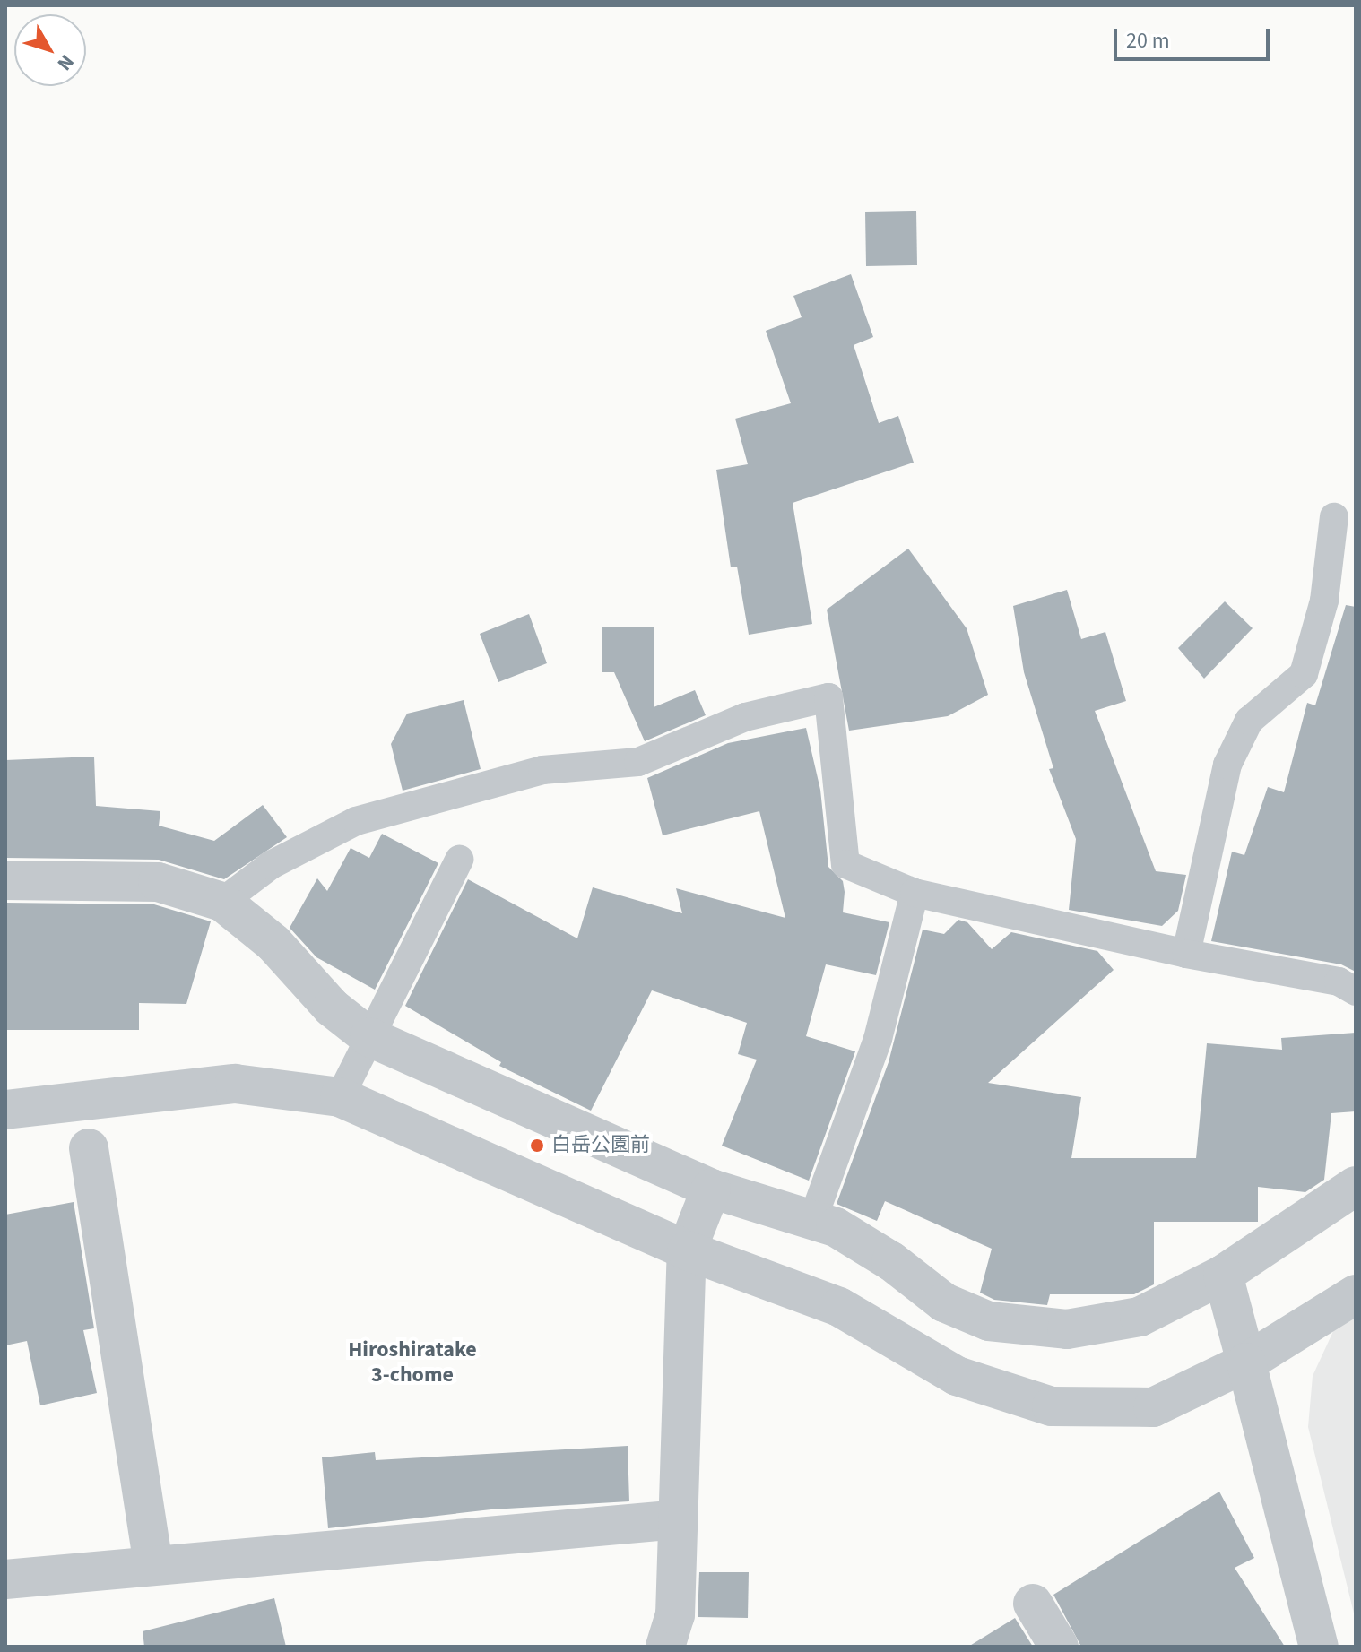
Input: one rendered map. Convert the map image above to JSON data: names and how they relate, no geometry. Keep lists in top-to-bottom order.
{
  "districts": ["Hiroshiratake 3-chome"],
  "places": ["白岳公園前"],
  "scale_bar": "20 m",
  "north": "bottom right"
}
